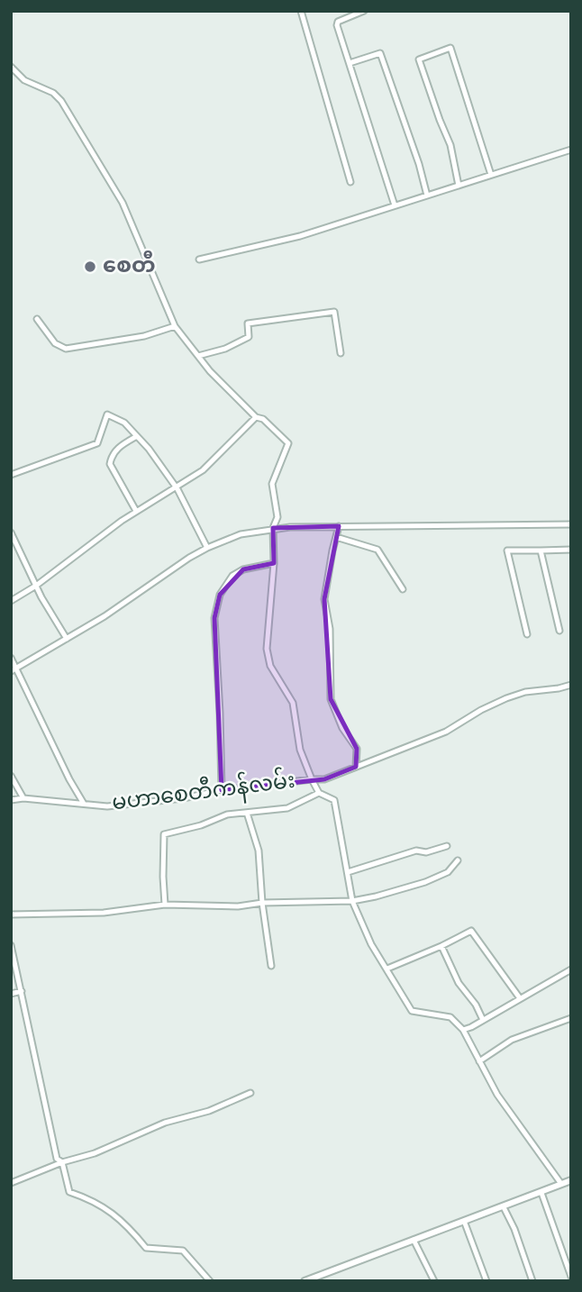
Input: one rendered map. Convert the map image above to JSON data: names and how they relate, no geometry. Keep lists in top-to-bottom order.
{
  "streets": {
    "street": ["မဟာစေတီကန်လမ်း"]
  },
  "places": ["စေတီ"]
}
